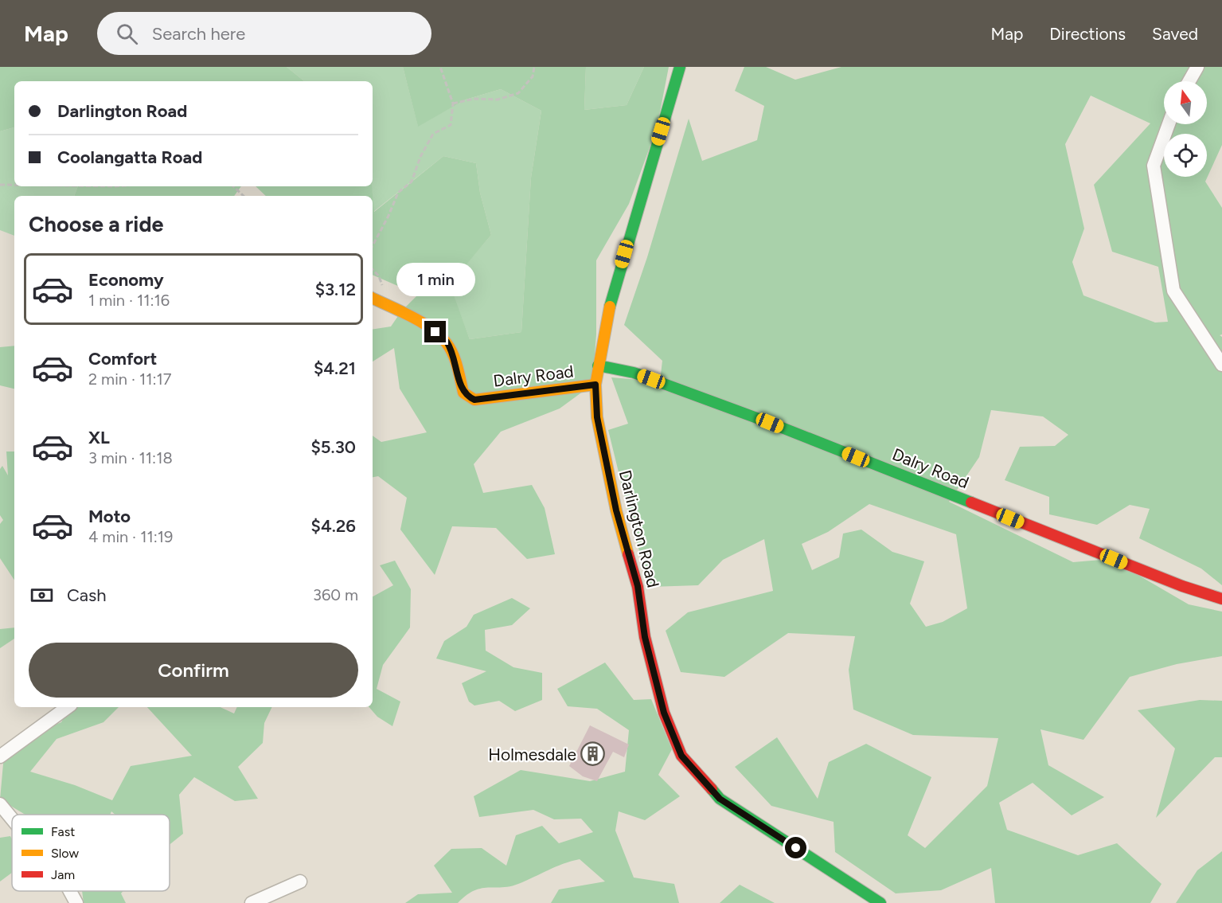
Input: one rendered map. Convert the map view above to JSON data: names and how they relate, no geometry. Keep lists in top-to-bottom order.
{
  "streets": {
    "street": ["Dalry Road", "Darlington Road"]
  },
  "crossings": [
    ["Dalry Road", "Darlington Road"]
  ],
  "places": {
    "building": ["Holmesdale"]
  },
  "legend": ["Fast", "Slow", "Jam"],
  "north": "top",
  "page": {
    "header": "Map",
    "search": "Search here",
    "nav": ["Map", "Directions", "Saved"],
    "banner": ["Darlington Road", "Coolangatta Road"],
    "heading": "Choose a ride",
    "list": [
      {
        "name": "Economy",
        "note": "1 min · 11:16",
        "value": "$3.12"
      },
      {
        "name": "Comfort",
        "note": "2 min · 11:17",
        "value": "$4.21"
      },
      {
        "name": "XL",
        "note": "3 min · 11:18",
        "value": "$5.30"
      },
      {
        "name": "Moto",
        "note": "4 min · 11:19",
        "value": "$4.26"
      }
    ],
    "bubble": "1 min",
    "pay": ["Cash", "360 m"],
    "buttons": "Confirm"
  }
}
